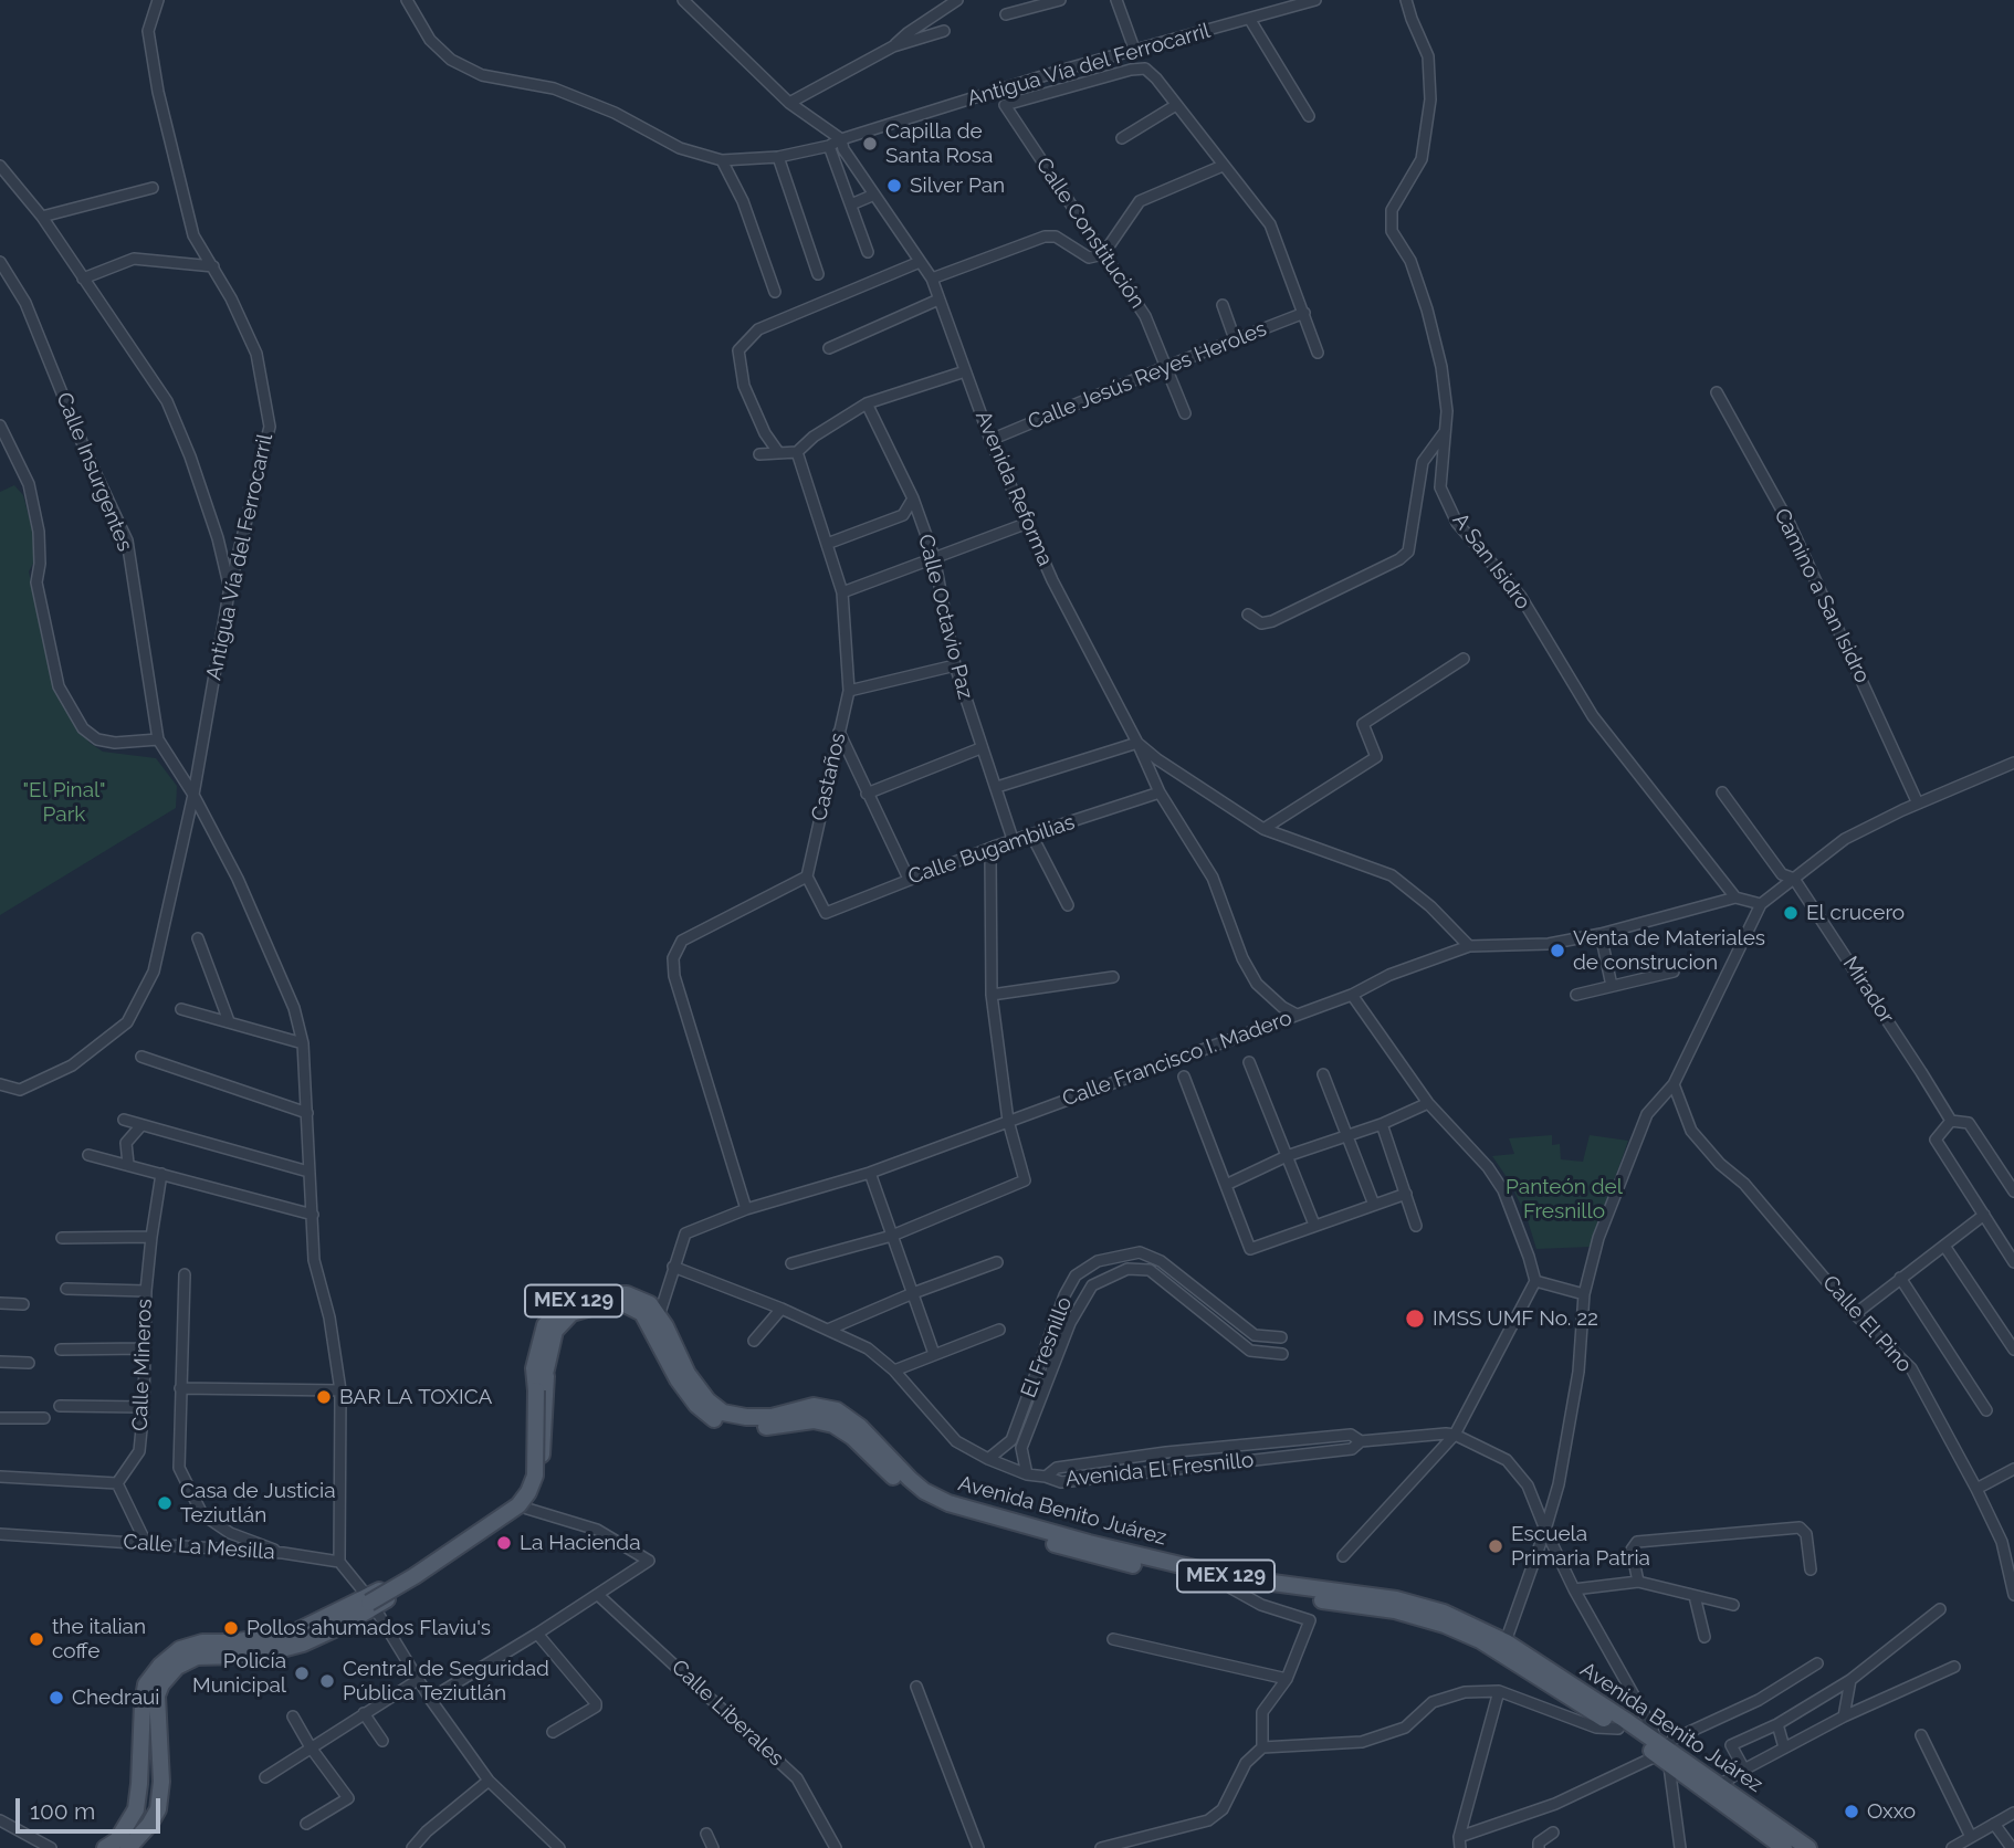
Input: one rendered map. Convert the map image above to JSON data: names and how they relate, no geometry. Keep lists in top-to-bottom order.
{
  "streets": {
    "main road": ["MEX 129", "Avenida Benito Juárez"],
    "street": [
      "Antigua Vía del Ferrocarril",
      "Calle Constitución",
      "Calle Jesús Reyes Heroles",
      "Calle Insurgentes",
      "Avenida Reforma",
      "A San Isidro",
      "Camino a San Isidro",
      "Calle Octavio Paz",
      "Castaños",
      "Calle Bugambilias",
      "Mirador",
      "Calle Francisco I. Madero",
      "Calle El Pino",
      "El Fresnillo",
      "Calle Mineros",
      "Avenida El Fresnillo",
      "Calle La Mesilla",
      "Calle Liberales"
    ]
  },
  "crossings": [
    ["Antigua Vía del Ferrocarril", "Avenida Reforma"],
    ["Calle Constitución", "Calle Jesús Reyes Heroles"],
    ["Calle Jesús Reyes Heroles", "Avenida Reforma"],
    ["Avenida Reforma", "Calle Bugambilias"],
    ["Avenida Reforma", "Calle Francisco I. Madero"],
    ["A San Isidro", "Calle Francisco I. Madero"],
    ["Calle Octavio Paz", "Calle Bugambilias"],
    ["Castaños", "Calle Bugambilias"],
    ["Calle Francisco I. Madero", "Avenida Benito Juárez"],
    ["MEX 129", "Avenida Benito Juárez"]
  ],
  "parks": ["\"El Pinal\" Park", "Panteón del Fresnillo"],
  "places": [
    "Capilla de Santa Rosa",
    "Silver Pan",
    "El crucero",
    "Venta de Materiales de construcion",
    "IMSS UMF No. 22",
    "BAR LA TOXICA",
    "Casa de Justicia Teziutlán",
    "La Hacienda",
    "Escuela Primaria Patria",
    "Pollos ahumados Flaviu's",
    "the italian coffe",
    "Policía Municipal",
    "Central de Seguridad Pública Teziutlán",
    "Chedraui",
    "Oxxo"
  ],
  "scale_bar": "100 m"
}
